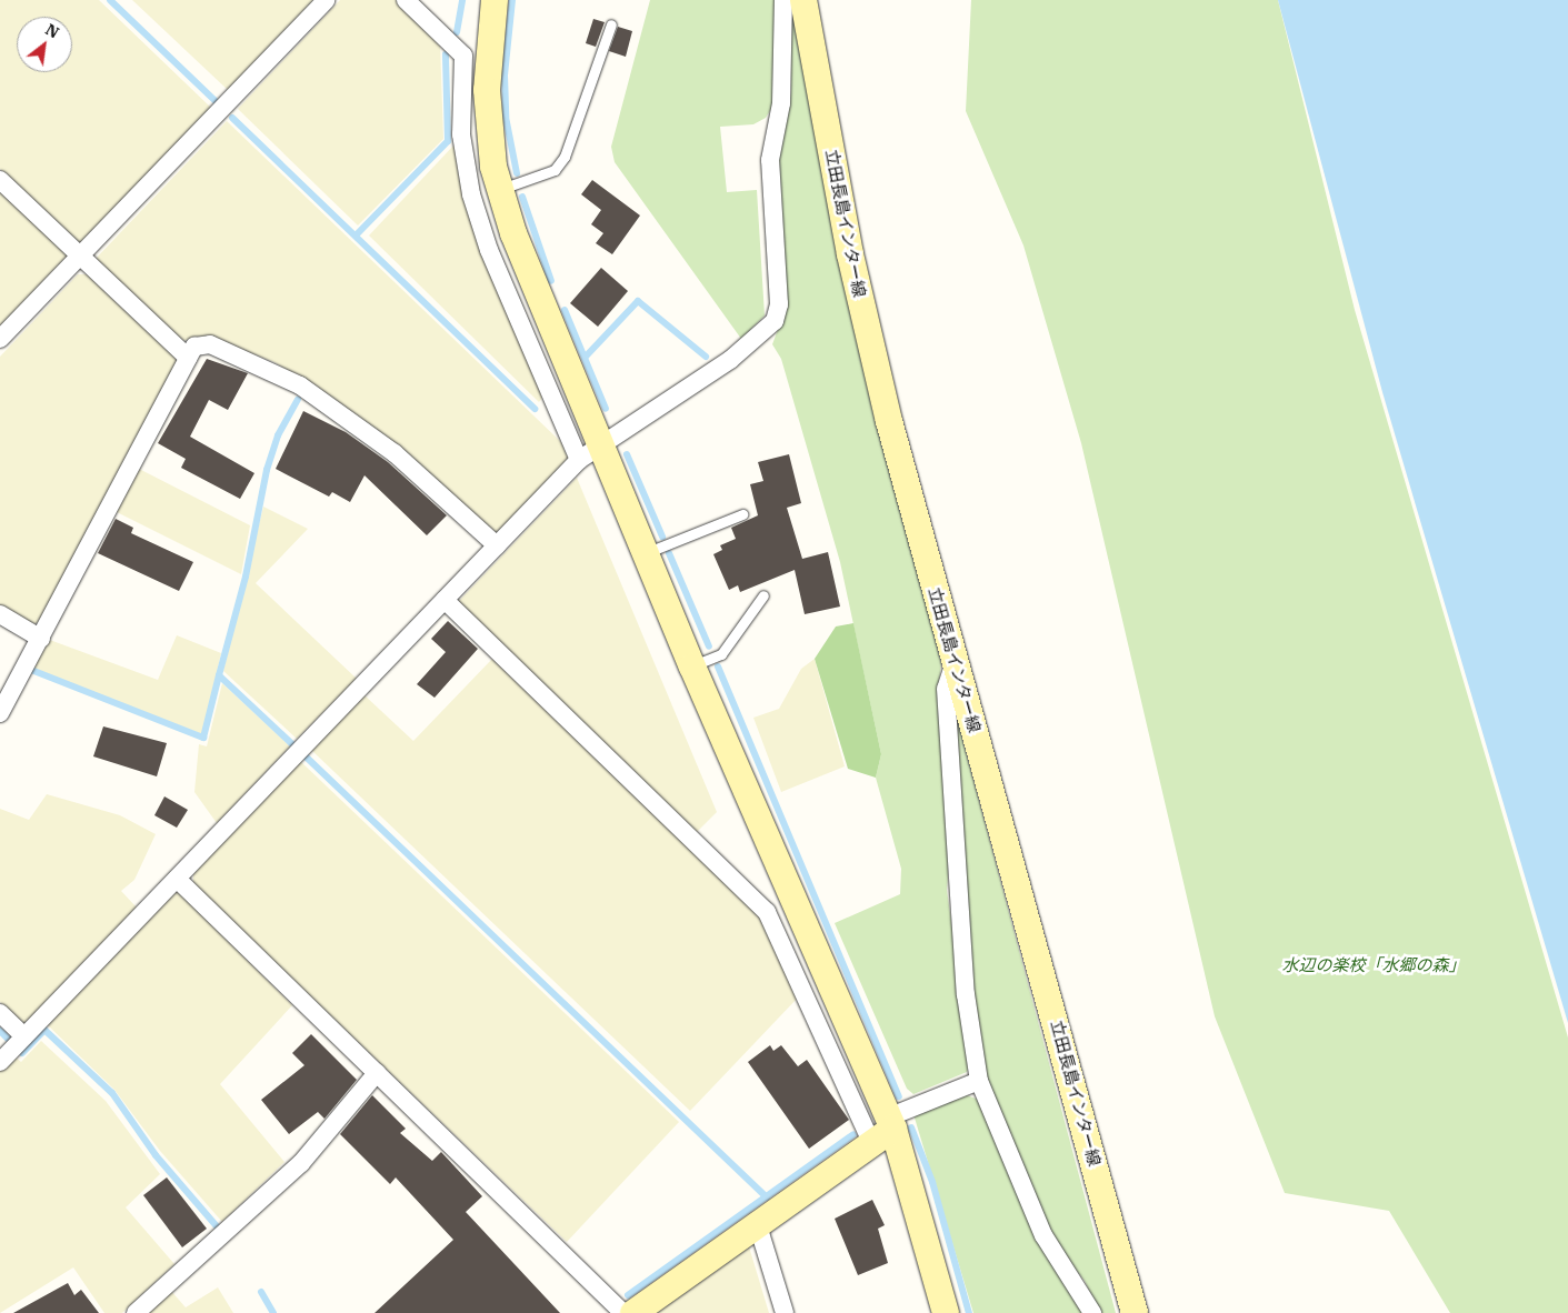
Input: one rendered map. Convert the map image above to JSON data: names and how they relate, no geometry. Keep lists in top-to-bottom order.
{
  "streets": {
    "street": ["立田長島インター線"]
  },
  "parks": ["水辺の楽校「水郷の森」"],
  "north": "top right"
}
